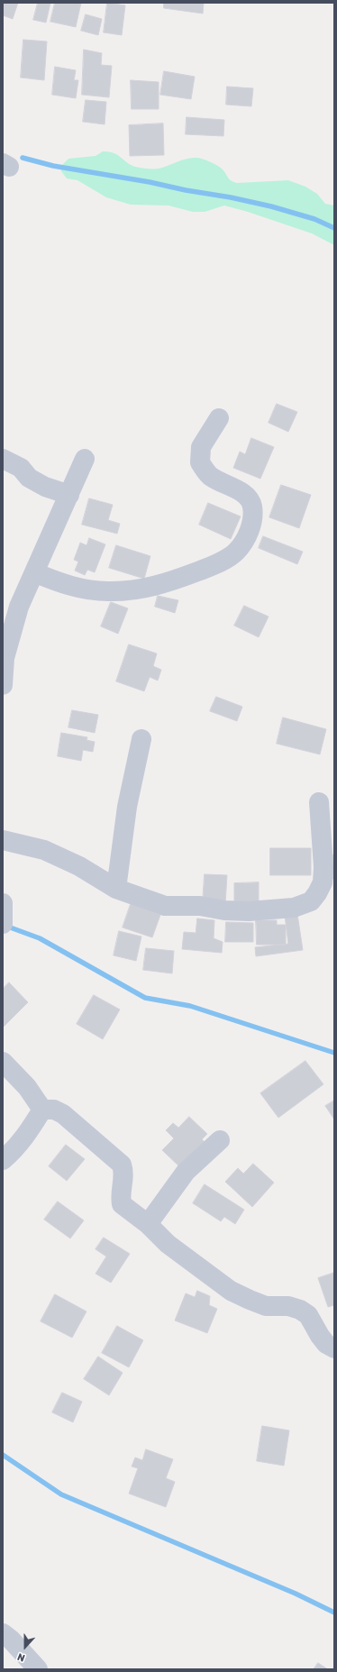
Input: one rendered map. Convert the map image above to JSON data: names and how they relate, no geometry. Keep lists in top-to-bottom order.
{
  "north": "bottom"
}
